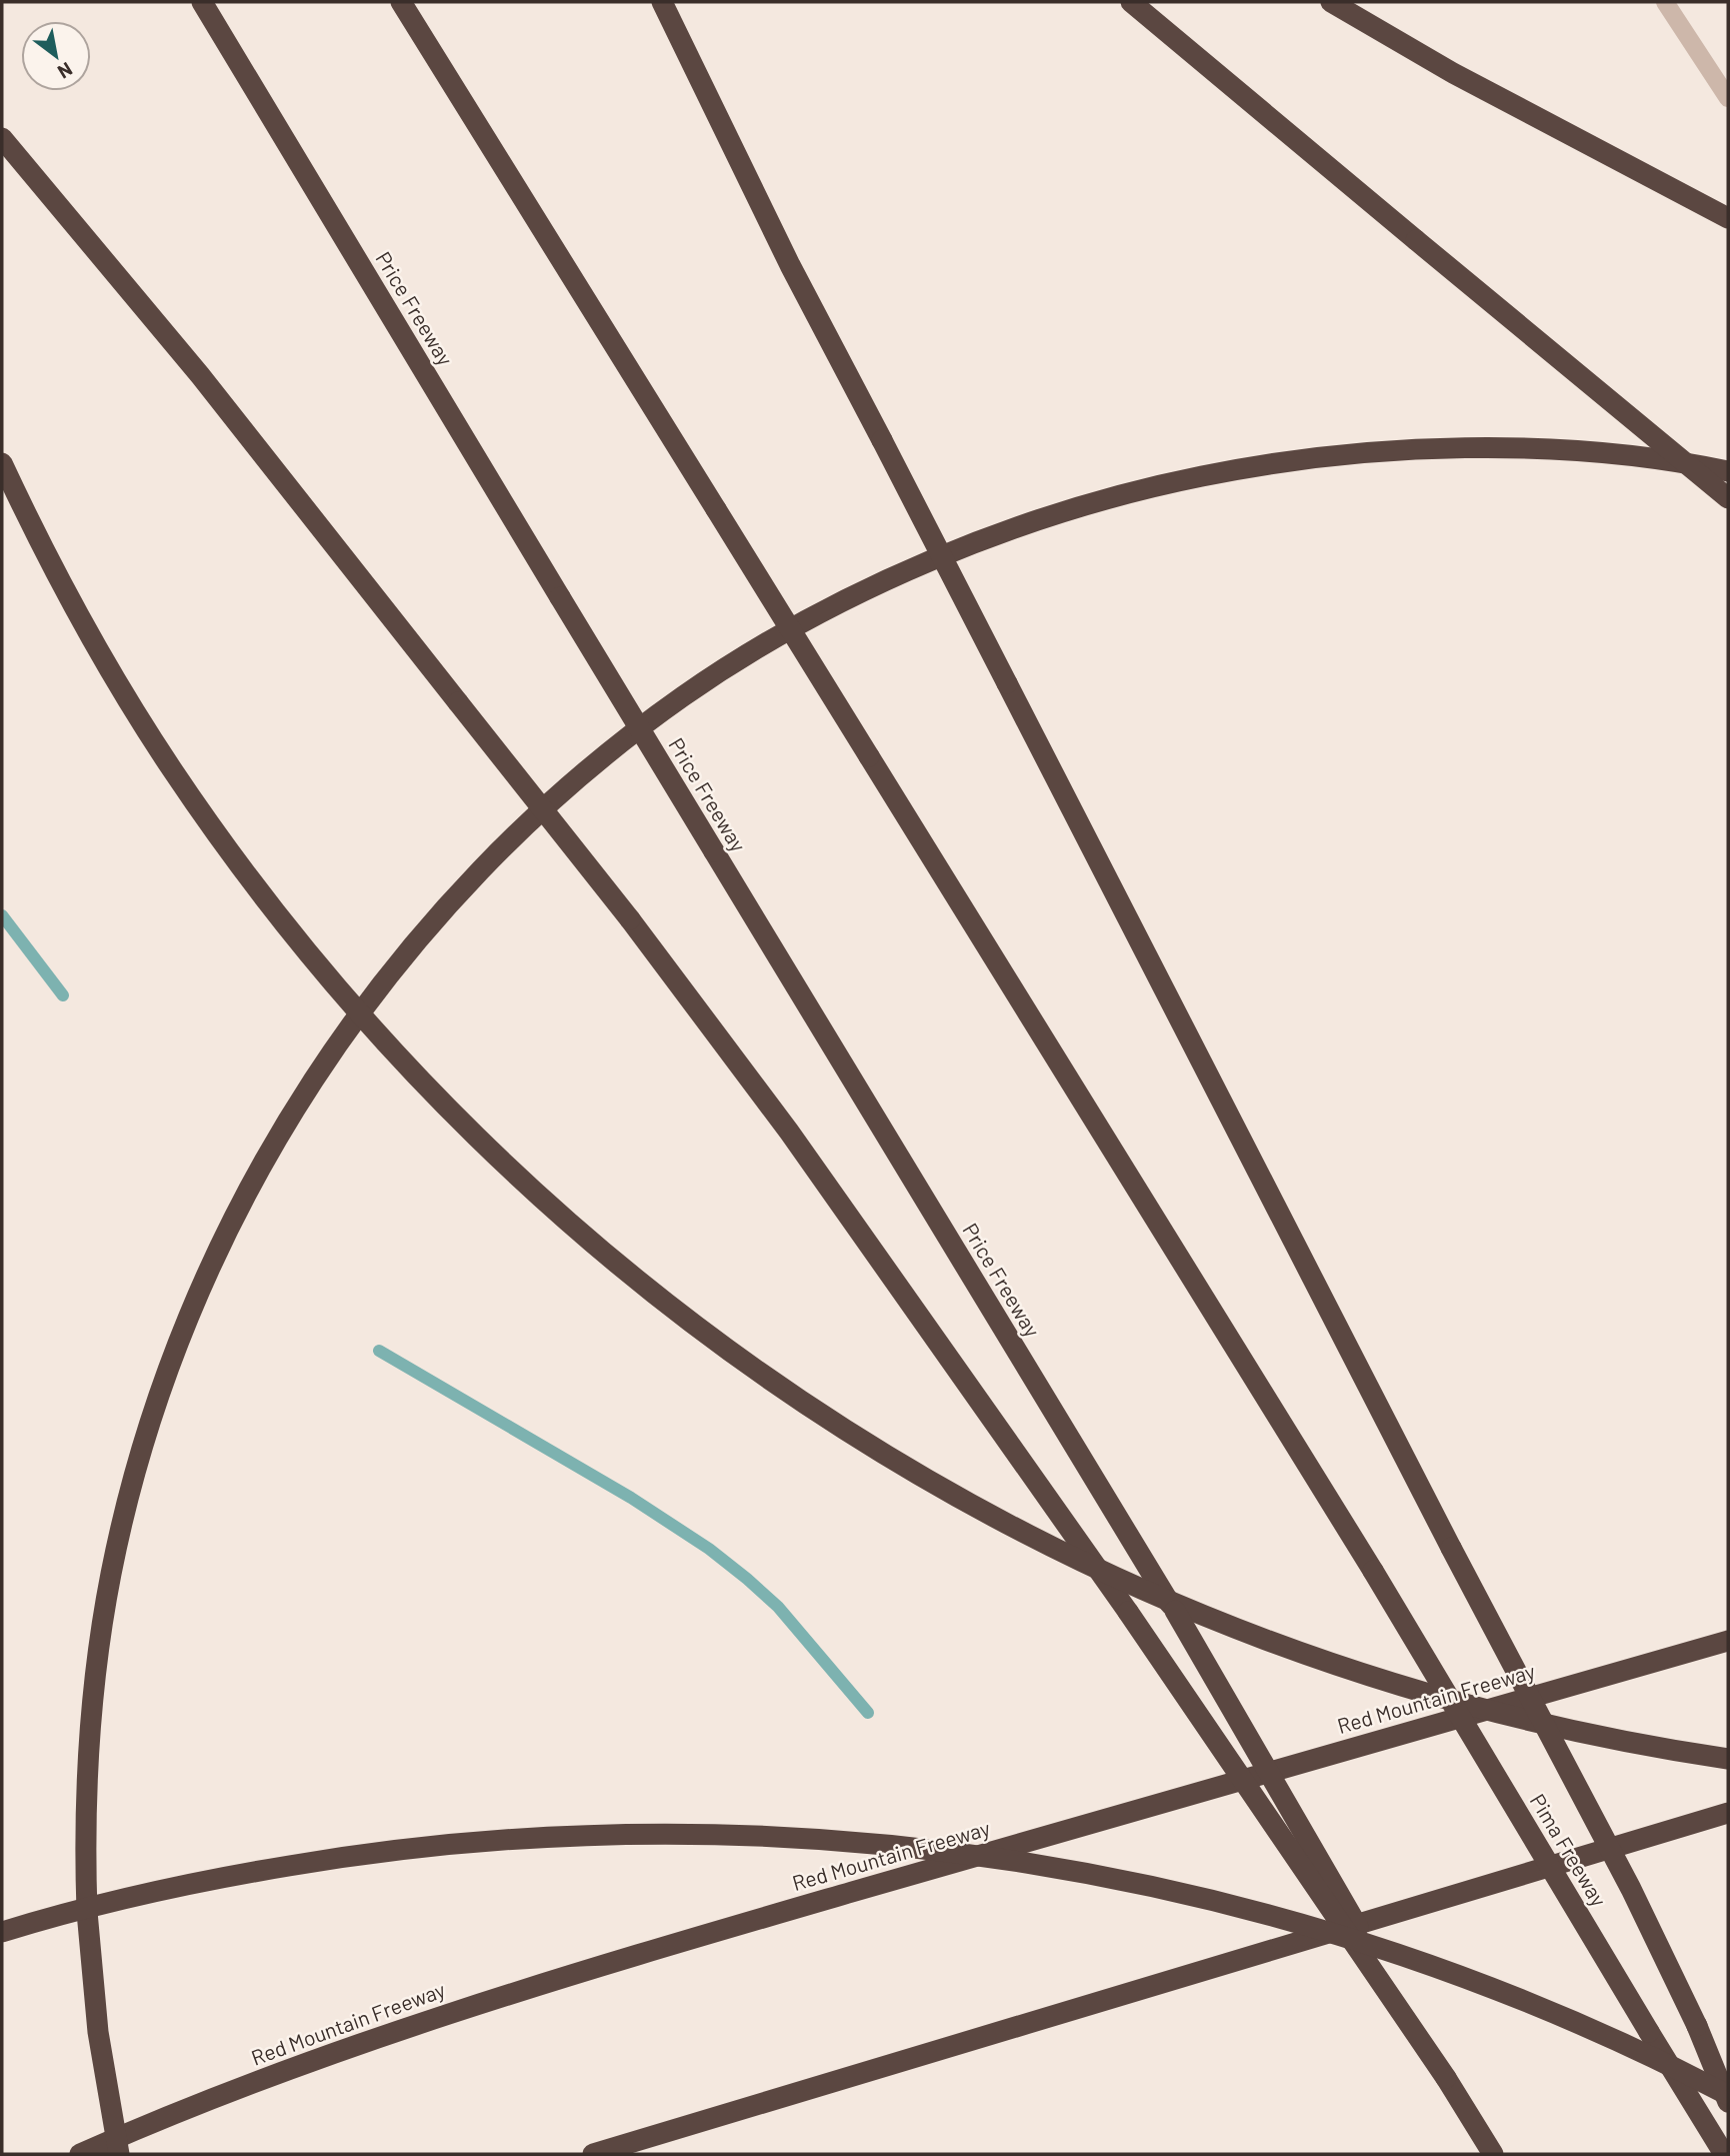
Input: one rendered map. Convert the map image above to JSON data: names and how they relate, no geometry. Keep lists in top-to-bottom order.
{
  "streets": {
    "highway": ["Price Freeway", "Red Mountain Freeway", "Pima Freeway"]
  },
  "north": "bottom right"
}
